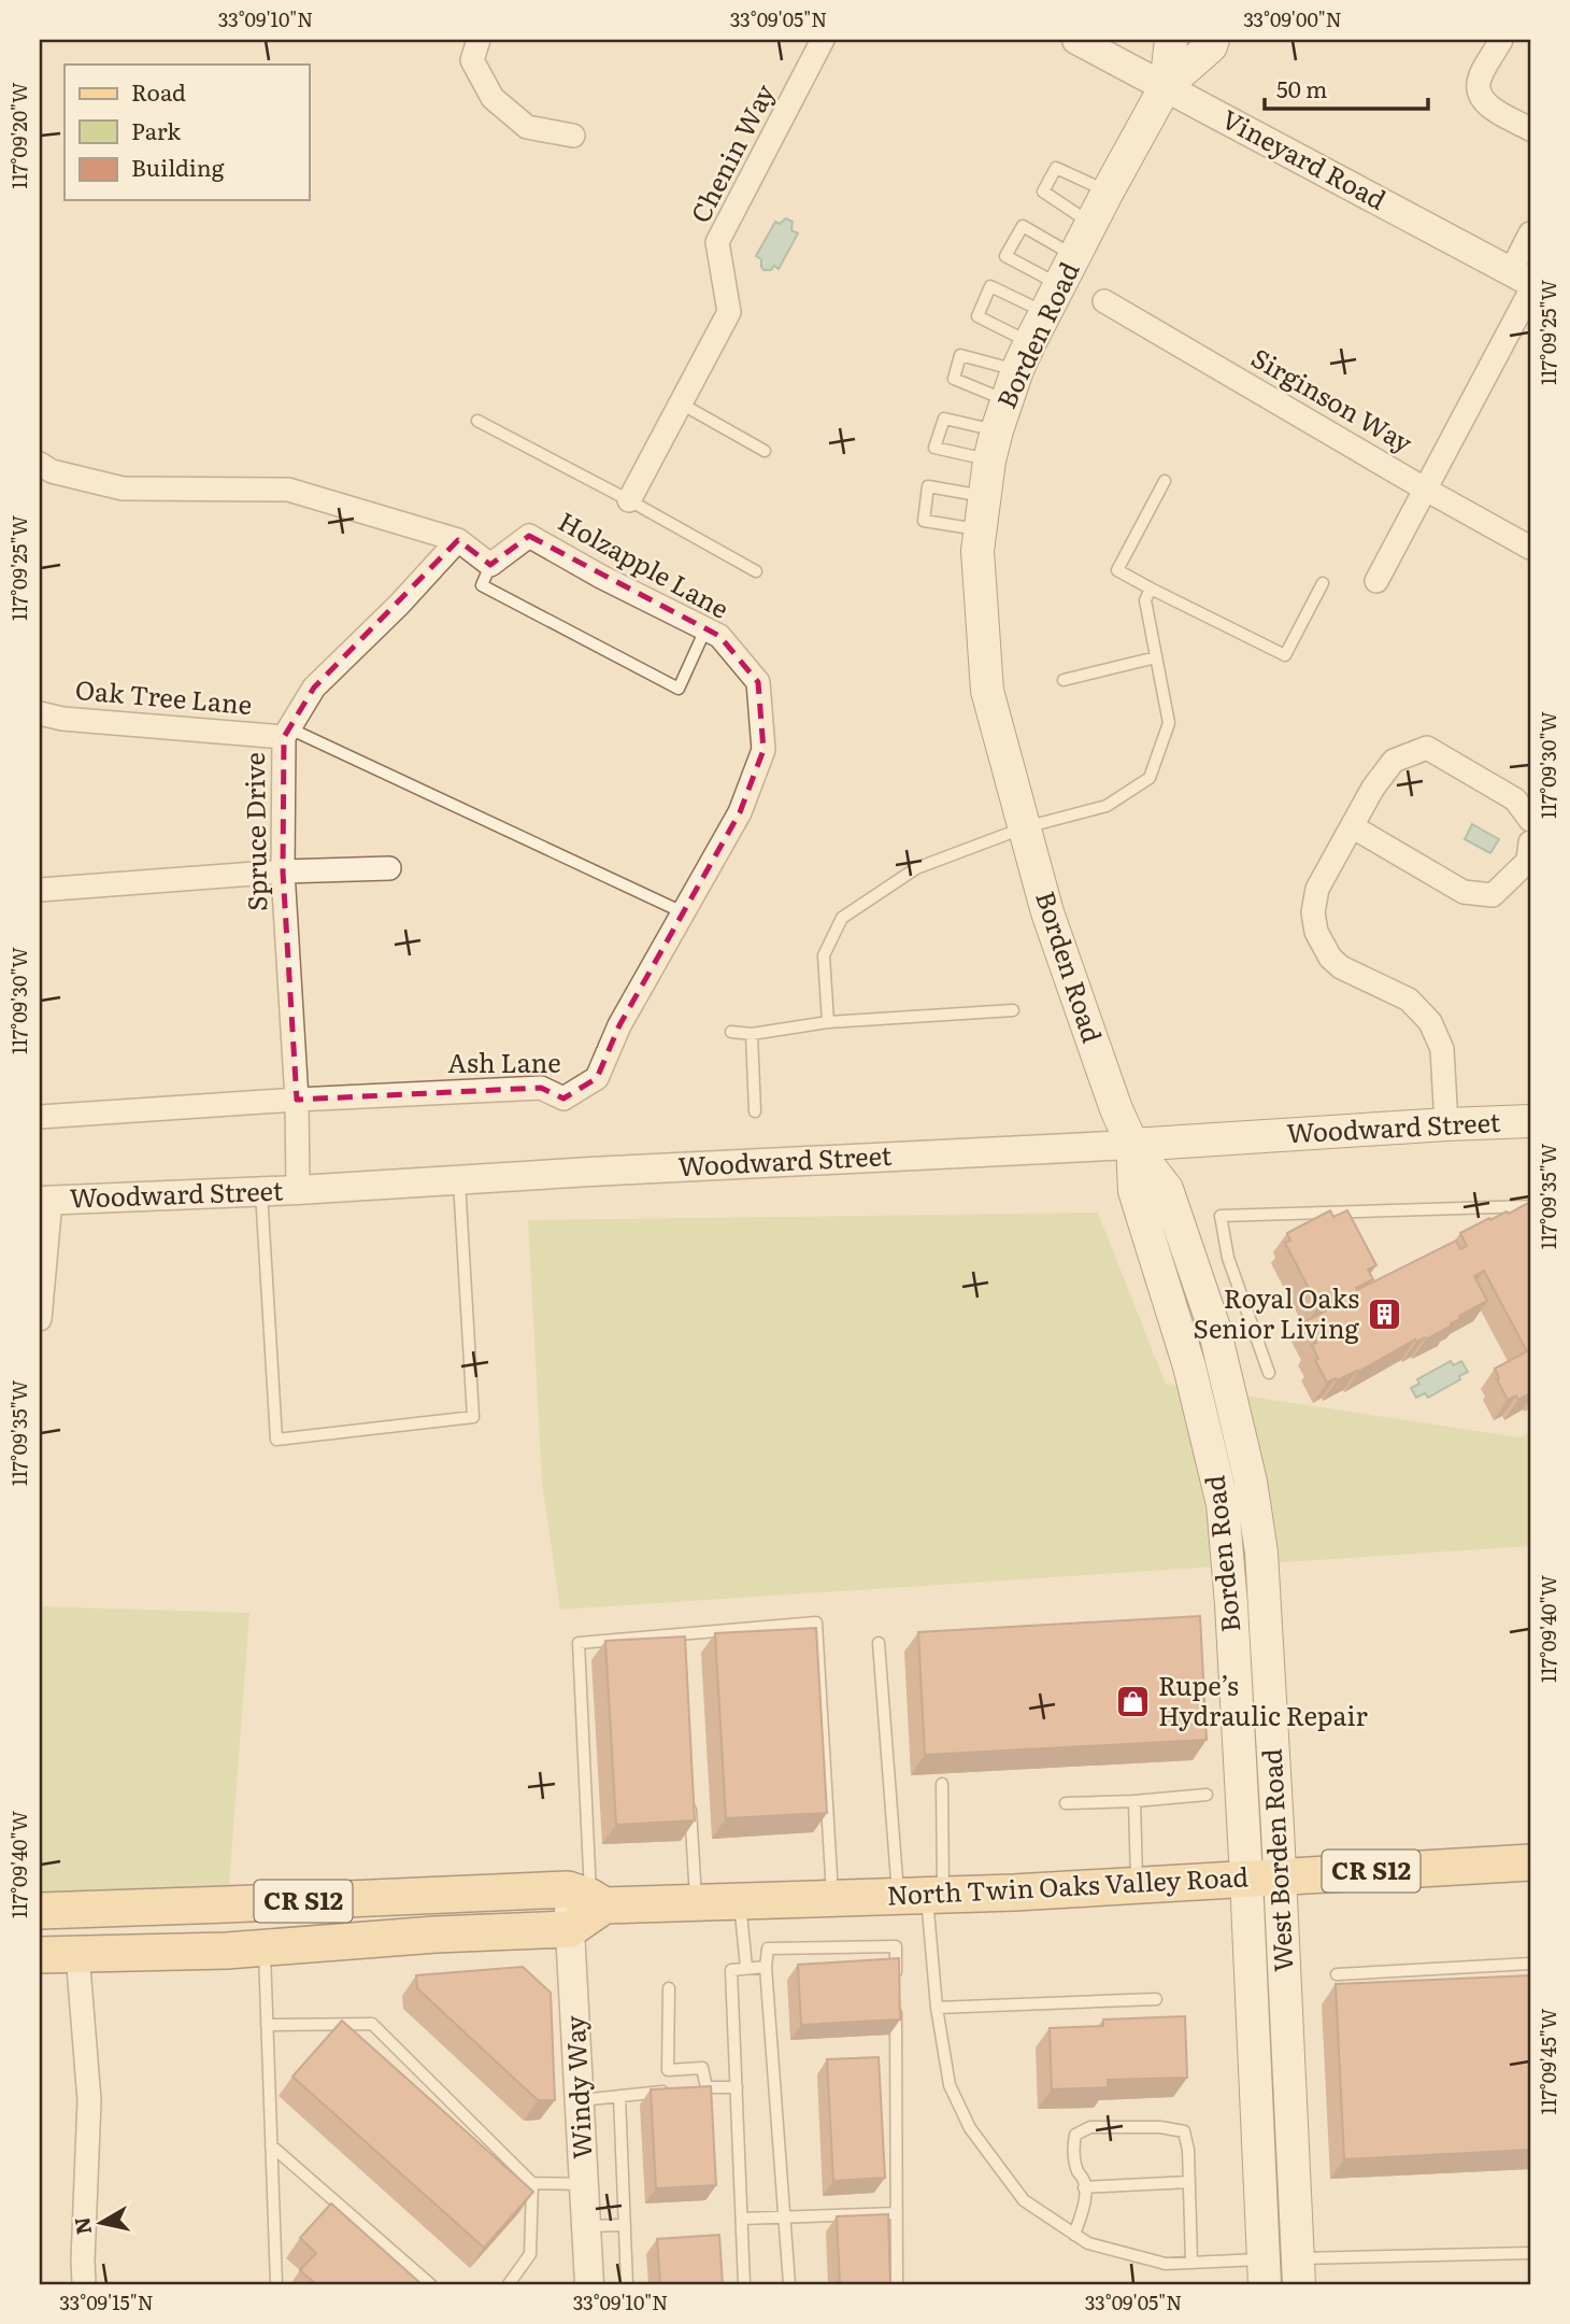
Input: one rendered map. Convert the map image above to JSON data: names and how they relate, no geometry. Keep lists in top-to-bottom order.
{
  "streets": {
    "main road": [
      "Borden Road",
      "Woodward Street",
      "West Borden Road",
      "CR S12",
      "North Twin Oaks Valley Road"
    ],
    "street": [
      "Chenin Way",
      "Vineyard Road",
      "Sirginson Way",
      "Holzapple Lane",
      "Oak Tree Lane",
      "Spruce Drive",
      "Ash Lane",
      "Windy Way"
    ]
  },
  "crossings": [
    ["Vineyard Road", "Borden Road"],
    ["Borden Road", "Woodward Street"],
    ["Borden Road", "West Borden Road"],
    ["Borden Road", "North Twin Oaks Valley Road"],
    ["Holzapple Lane", "Ash Lane"],
    ["Oak Tree Lane", "Spruce Drive"],
    ["Spruce Drive", "Ash Lane"],
    ["Spruce Drive", "Woodward Street"],
    ["Woodward Street", "West Borden Road"],
    ["West Borden Road", "North Twin Oaks Valley Road"],
    ["CR S12", "Windy Way"]
  ],
  "places": {
    "building": ["Royal Oaks Senior Living"],
    "shop": ["Rupe’s Hydraulic Repair"]
  },
  "legend": ["Road", "Park", "Building"],
  "scale_bar": "50 m",
  "north": "left",
  "coordinates": [
    "33°09'10\"N",
    "33°09'05\"N",
    "33°09'00\"N",
    "117°09'20\"W",
    "117°09'25\"W",
    "117°09'30\"W",
    "117°09'35\"W",
    "117°09'40\"W",
    "117°09'45\"W",
    "33°09'15\"N"
  ]
}
